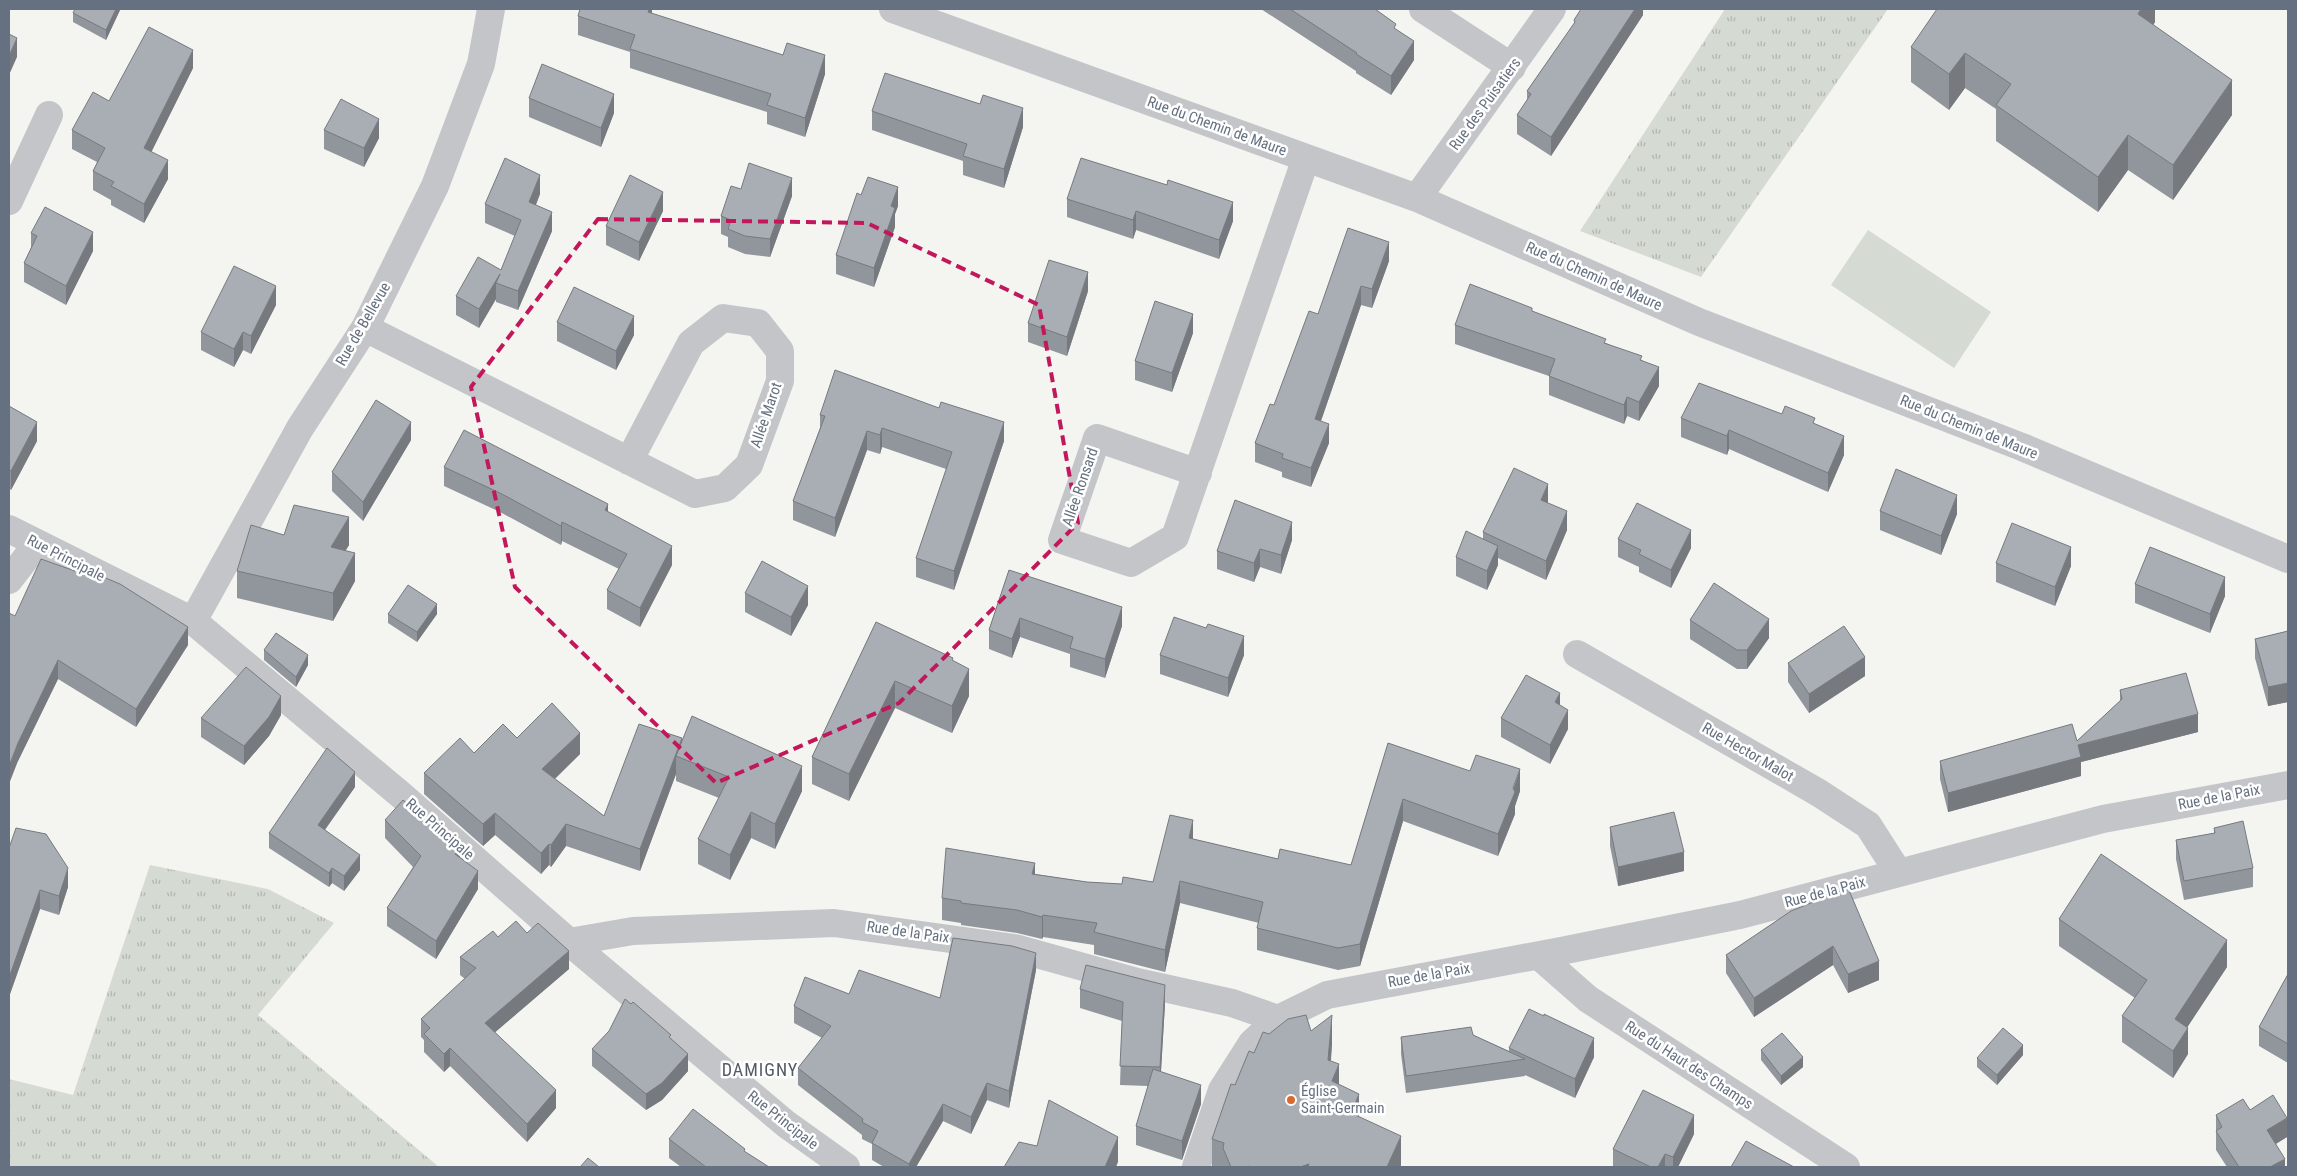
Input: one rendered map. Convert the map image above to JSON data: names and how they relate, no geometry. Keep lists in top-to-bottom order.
{
  "streets": {
    "street": [
      "Rue des Puisatiers",
      "Rue du Chemin de Maure",
      "Rue de Bellevue",
      "Allée Marot",
      "Allée Ronsard",
      "Rue Principale",
      "Rue Hector Malot",
      "Rue de la Paix",
      "Rue du Haut des Champs"
    ]
  },
  "crossings": [
    ["Rue des Puisatiers", "Rue du Chemin de Maure"],
    ["Rue du Chemin de Maure", "Allée Ronsard"],
    ["Rue de Bellevue", "Allée Marot"],
    ["Rue de Bellevue", "Rue Principale"],
    ["Rue Principale", "Rue de la Paix"],
    ["Rue Hector Malot", "Rue de la Paix"],
    ["Rue de la Paix", "Rue du Haut des Champs"]
  ],
  "districts": ["DAMIGNY"],
  "places": ["Église Saint-Germain"]
}
